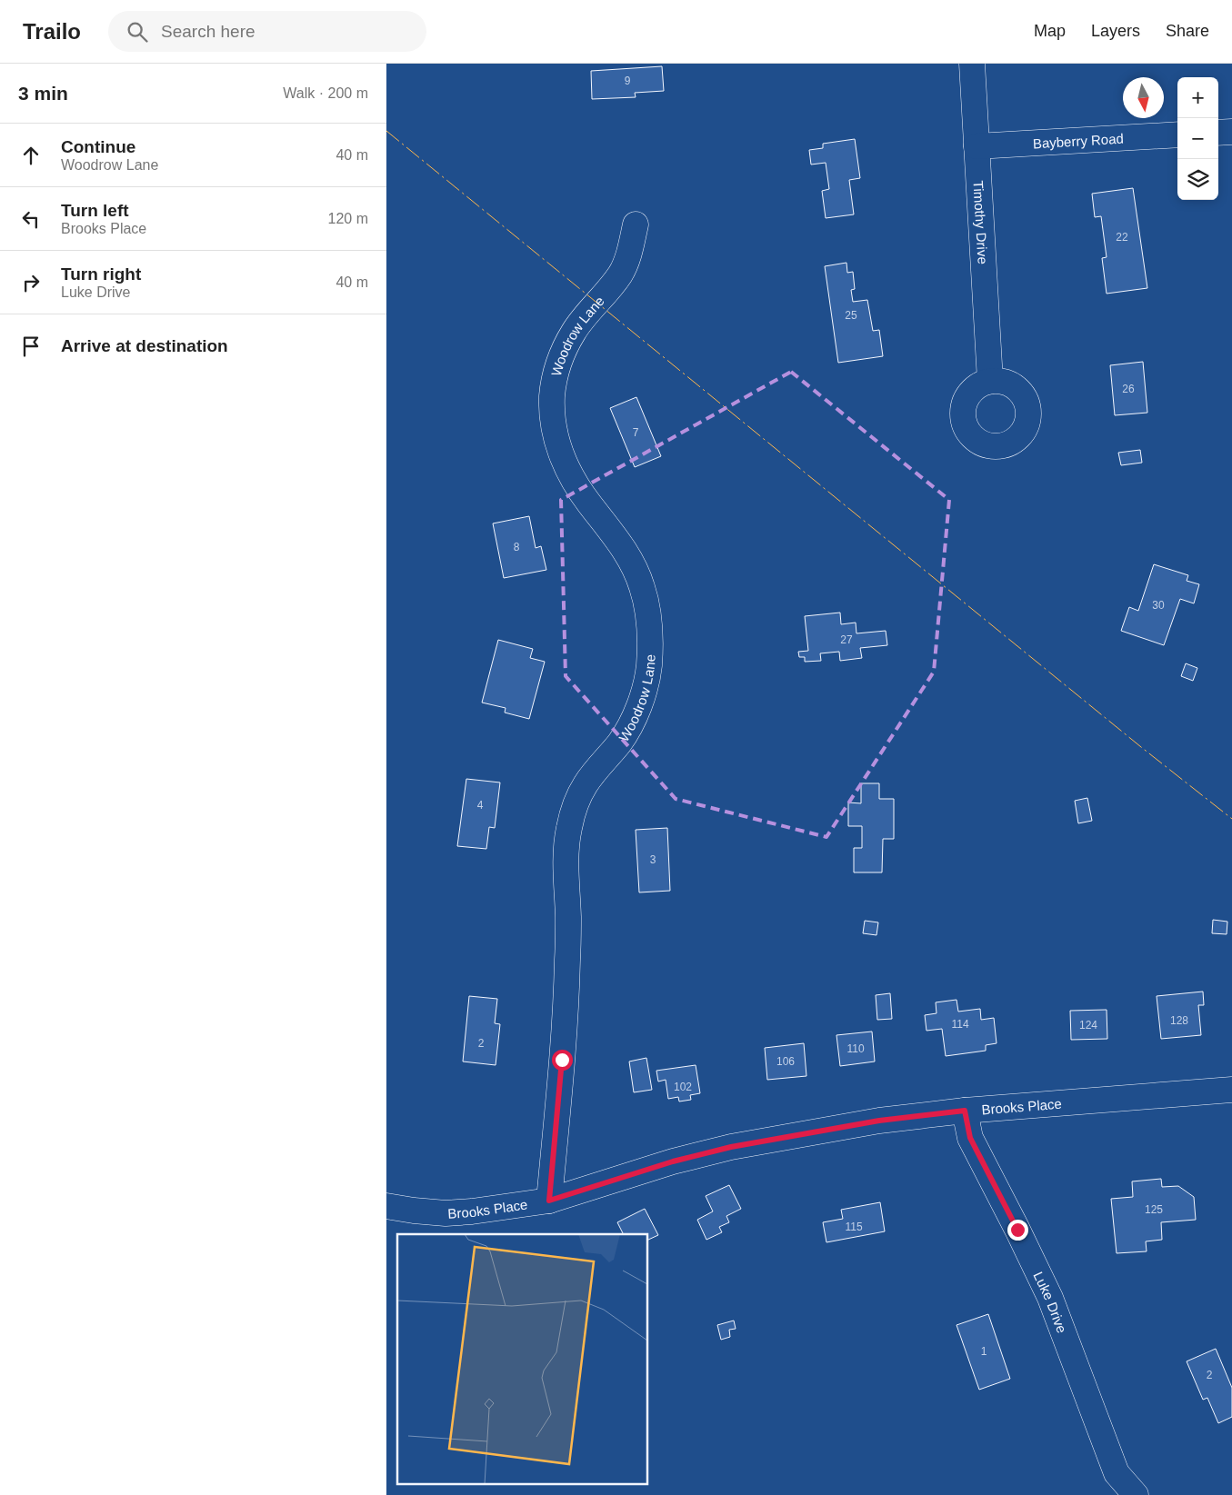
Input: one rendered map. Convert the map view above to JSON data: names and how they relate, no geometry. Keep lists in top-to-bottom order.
{
  "streets": {
    "street": [
      "Bayberry Road",
      "Timothy Drive",
      "Woodrow Lane",
      "Brooks Place",
      "Luke Drive"
    ]
  },
  "crossings": [
    ["Bayberry Road", "Timothy Drive"],
    ["Woodrow Lane", "Brooks Place"],
    ["Brooks Place", "Luke Drive"]
  ],
  "house_numbers": [
    "9",
    "22",
    "25",
    "26",
    "7",
    "8",
    "30",
    "27",
    "4",
    "3",
    "128",
    "114",
    "124",
    "2",
    "110",
    "106",
    "102",
    "125",
    "115",
    "1",
    "2"
  ],
  "north": "bottom",
  "page": {
    "header": "Trailo",
    "search": "Search here",
    "nav": ["Map", "Layers", "Share"],
    "heading": ["3 min", "Walk · 200 m"],
    "map_buttons": ["+", "−"],
    "list": [
      ["Continue", "Woodrow Lane", "40 m"],
      ["Turn left", "Brooks Place", "120 m"],
      ["Turn right", "Luke Drive", "40 m"],
      "Arrive at destination"
    ]
  }
}
